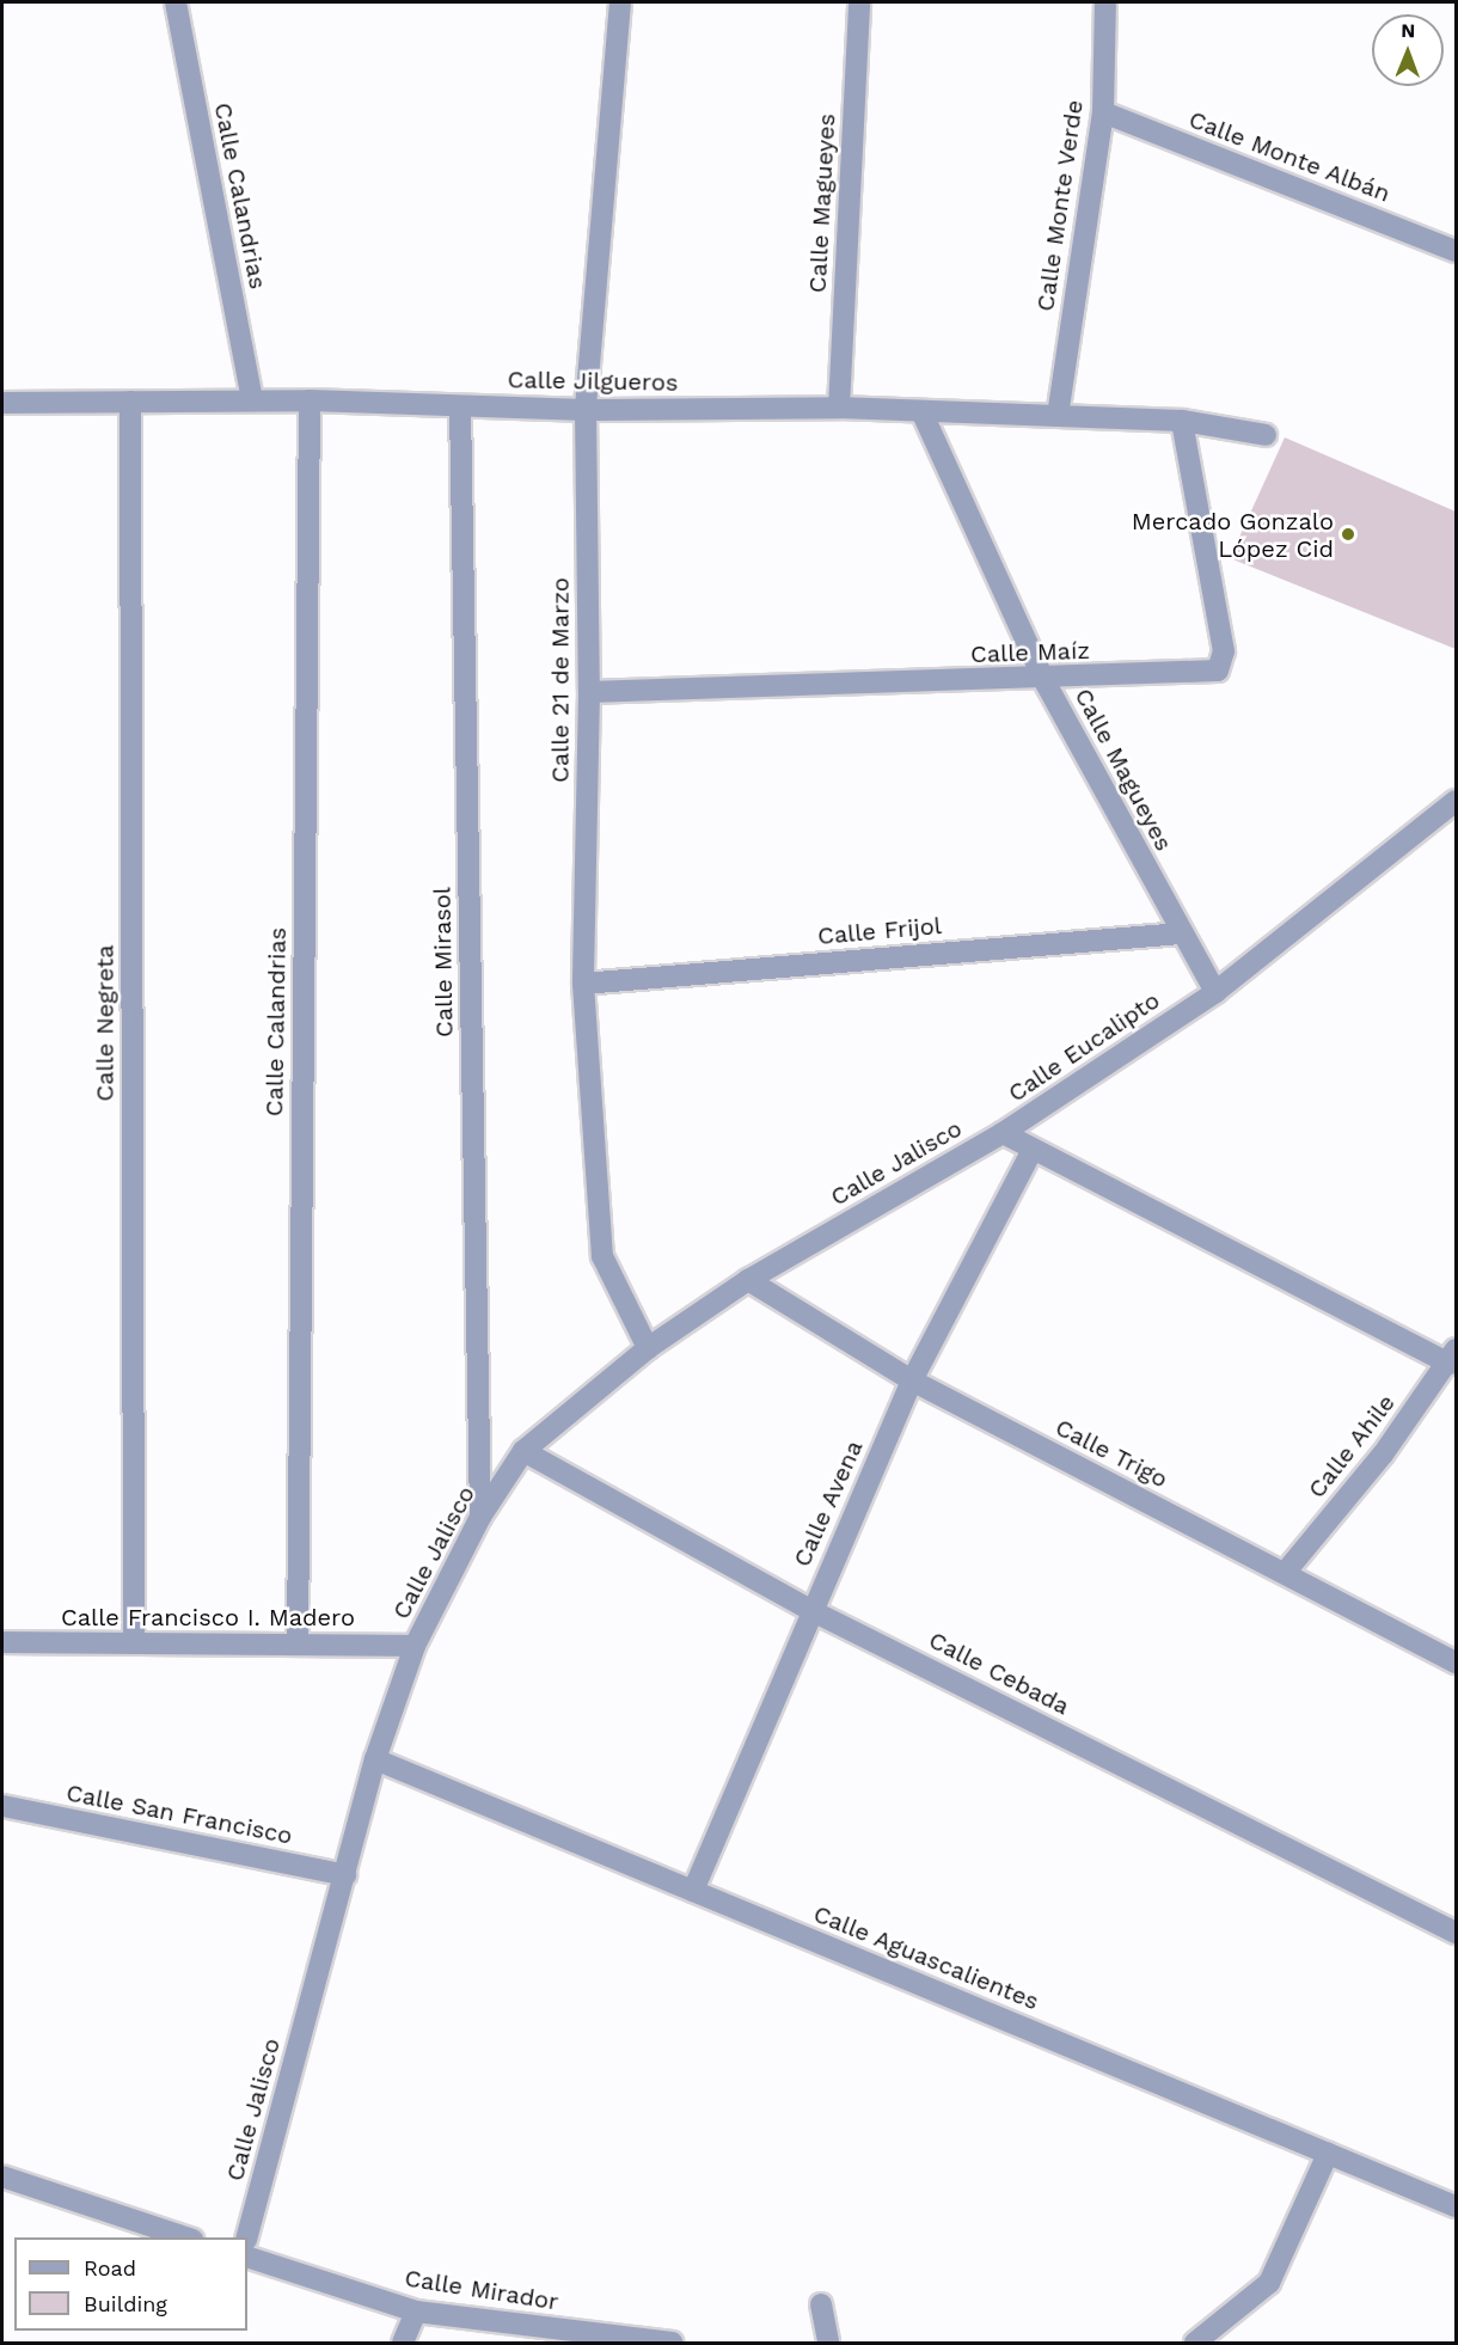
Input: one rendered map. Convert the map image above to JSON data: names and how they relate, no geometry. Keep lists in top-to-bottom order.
{
  "streets": {
    "street": [
      "Calle Monte Albán",
      "Calle Calandrias",
      "Calle Magueyes",
      "Calle Monte Verde",
      "Calle Jilgueros",
      "Calle Maíz",
      "Calle 21 de Marzo",
      "Calle Frijol",
      "Calle Mirasol",
      "Calle Negreta",
      "Calle Eucalipto",
      "Calle Jalisco",
      "Calle Ahile",
      "Calle Trigo",
      "Calle Avena",
      "Calle Francisco I. Madero",
      "Calle Cebada",
      "Calle San Francisco",
      "Calle Aguascalientes",
      "Calle Mirador"
    ]
  },
  "crossings": [
    ["Calle Monte Albán", "Calle Monte Verde"],
    ["Calle Calandrias", "Calle Jilgueros"],
    ["Calle Calandrias", "Calle Francisco I. Madero"],
    ["Calle Magueyes", "Calle Jilgueros"],
    ["Calle Magueyes", "Calle Maíz"],
    ["Calle Magueyes", "Calle Frijol"],
    ["Calle Magueyes", "Calle Eucalipto"],
    ["Calle Monte Verde", "Calle Jilgueros"],
    ["Calle Jilgueros", "Calle Maíz"],
    ["Calle Jilgueros", "Calle 21 de Marzo"],
    ["Calle Jilgueros", "Calle Mirasol"],
    ["Calle Jilgueros", "Calle Negreta"],
    ["Calle Maíz", "Calle 21 de Marzo"],
    ["Calle 21 de Marzo", "Calle Frijol"],
    ["Calle 21 de Marzo", "Calle Jalisco"],
    ["Calle Mirasol", "Calle Jalisco"],
    ["Calle Negreta", "Calle Francisco I. Madero"],
    ["Calle Eucalipto", "Calle Jalisco"],
    ["Calle Eucalipto", "Calle Ahile"],
    ["Calle Eucalipto", "Calle Avena"],
    ["Calle Jalisco", "Calle Trigo"],
    ["Calle Jalisco", "Calle Francisco I. Madero"],
    ["Calle Jalisco", "Calle Cebada"],
    ["Calle Jalisco", "Calle San Francisco"],
    ["Calle Jalisco", "Calle Aguascalientes"],
    ["Calle Ahile", "Calle Trigo"],
    ["Calle Trigo", "Calle Avena"],
    ["Calle Avena", "Calle Cebada"],
    ["Calle Avena", "Calle Aguascalientes"]
  ],
  "places": ["Mercado Gonzalo López Cid"],
  "legend": ["Road", "Building"],
  "north": "top"
}
